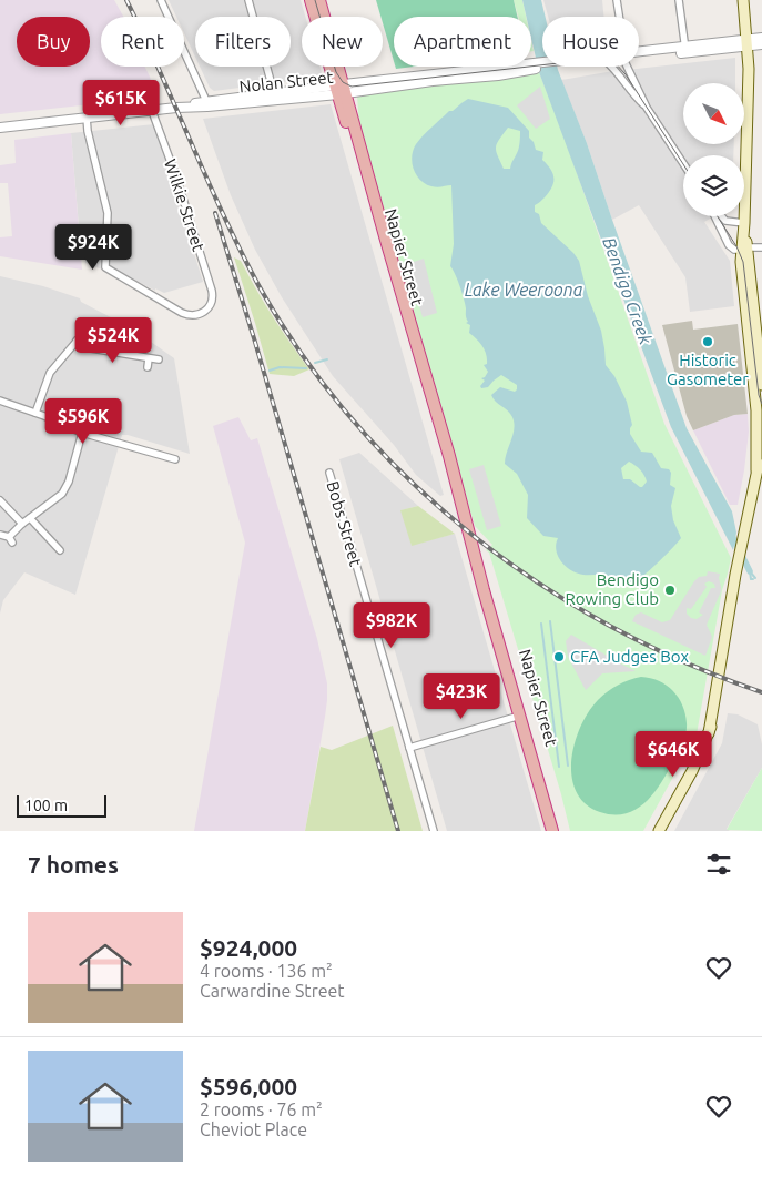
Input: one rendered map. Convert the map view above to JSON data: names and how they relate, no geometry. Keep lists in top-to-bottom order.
{
  "streets": {
    "highway": ["Napier Street"],
    "street": ["Nolan Street", "Wilkie Street", "Bobs Street"]
  },
  "crossings": [
    ["Nolan Street", "Wilkie Street"],
    ["Nolan Street", "Napier Street"]
  ],
  "water": ["Lake Weeroona", "Bendigo Creek"],
  "places": ["Historic Gasometer", "Bendigo Rowing Club", "CFA Judges Box"],
  "scale_bar": "100 m",
  "north": "bottom right",
  "page": {
    "chip": [
      "Buy",
      "Rent",
      "Filters",
      "New",
      "Apartment",
      "House"
    ],
    "price": [
      "$615K",
      "$924K",
      "$524K",
      "$596K",
      "$982K",
      "$423K",
      "$646K"
    ],
    "scale": "100 m",
    "heading": "7 homes",
    "list": [
      {
        "name": "$924,000",
        "note": "4 rooms · 136 m² · Carwardine Street"
      },
      {
        "name": "$596,000",
        "note": "2 rooms · 76 m² · Cheviot Place"
      }
    ]
  }
}
